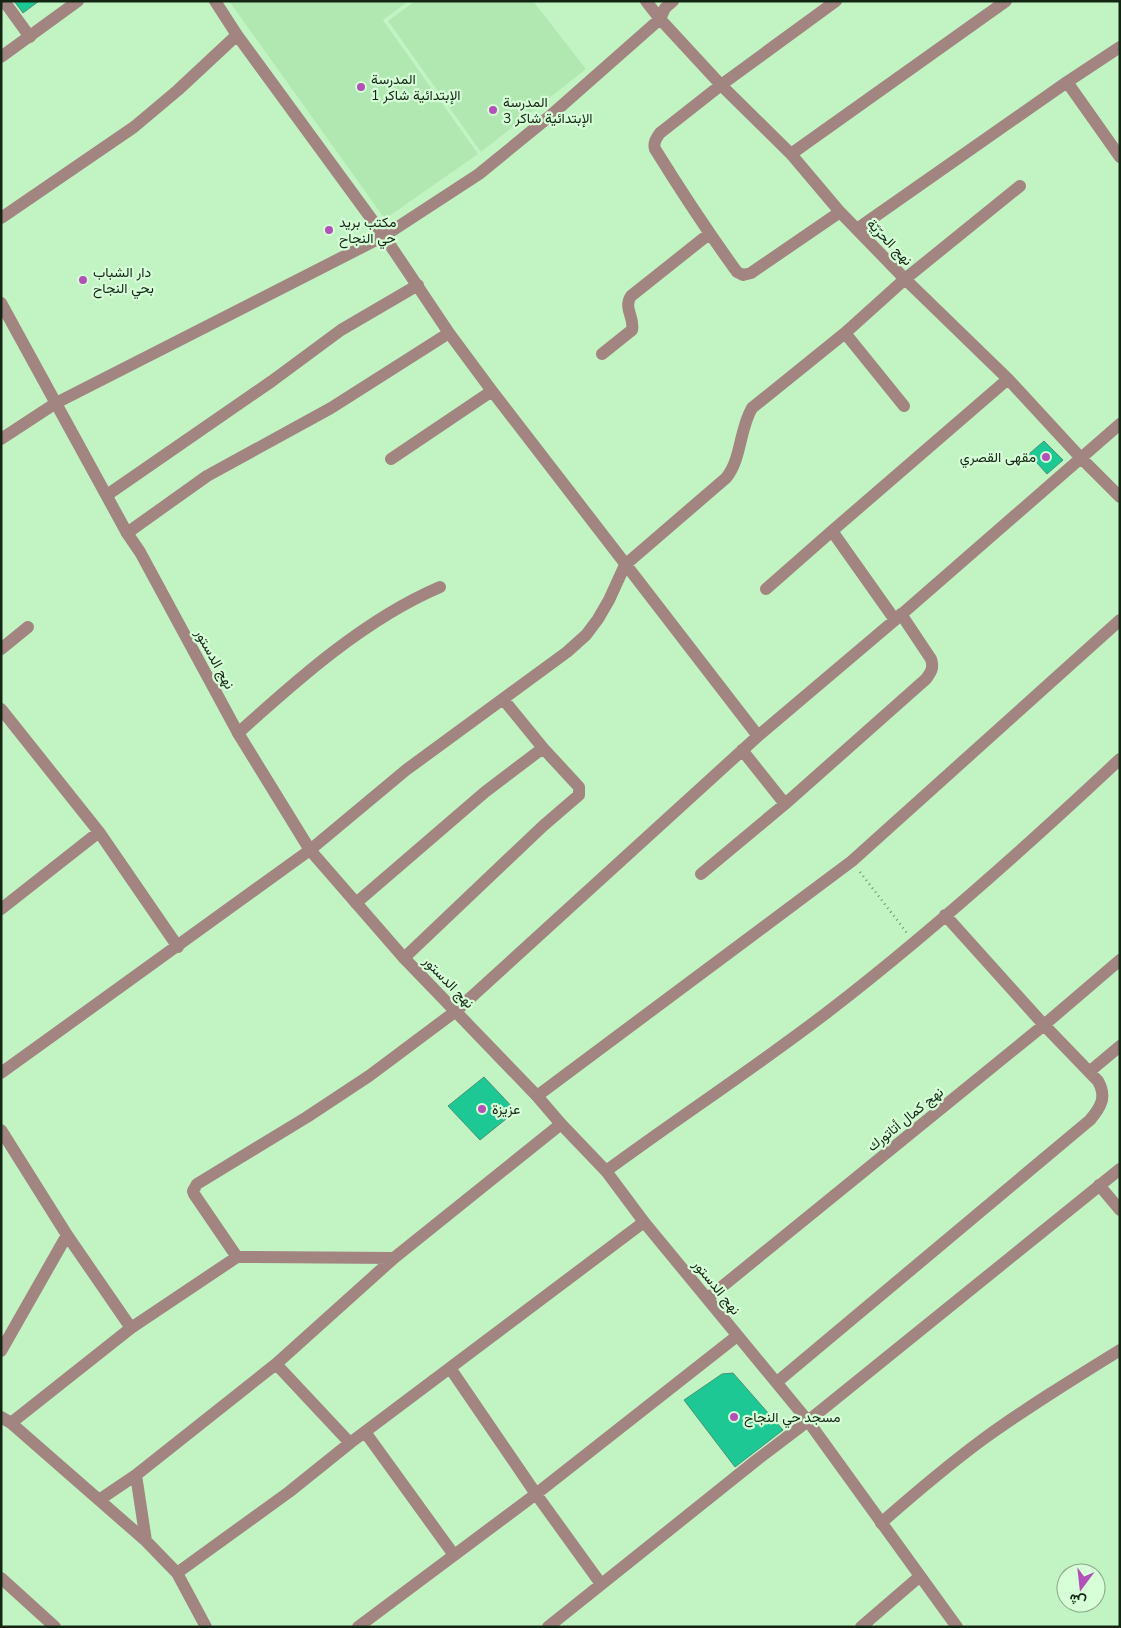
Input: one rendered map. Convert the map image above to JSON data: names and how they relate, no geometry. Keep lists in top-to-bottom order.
{
  "streets": {
    "street": ["نهج الحرّيّة", "نهج الدستور", "نهج كمال أتاتورك"]
  },
  "crossings": [
    ["نهج الدستور", "نهج كمال أتاتورك"]
  ],
  "places": [
    "المدرسة الإبتدائية شاكر 1",
    "المدرسة الإبتدائية شاكر 3",
    "مكتب بريد حي النجاح",
    "دار الشباب بحي النجاح",
    "مقهى القصري",
    "عزيزة",
    "مسجد حي النجاح"
  ],
  "north": "bottom"
}
